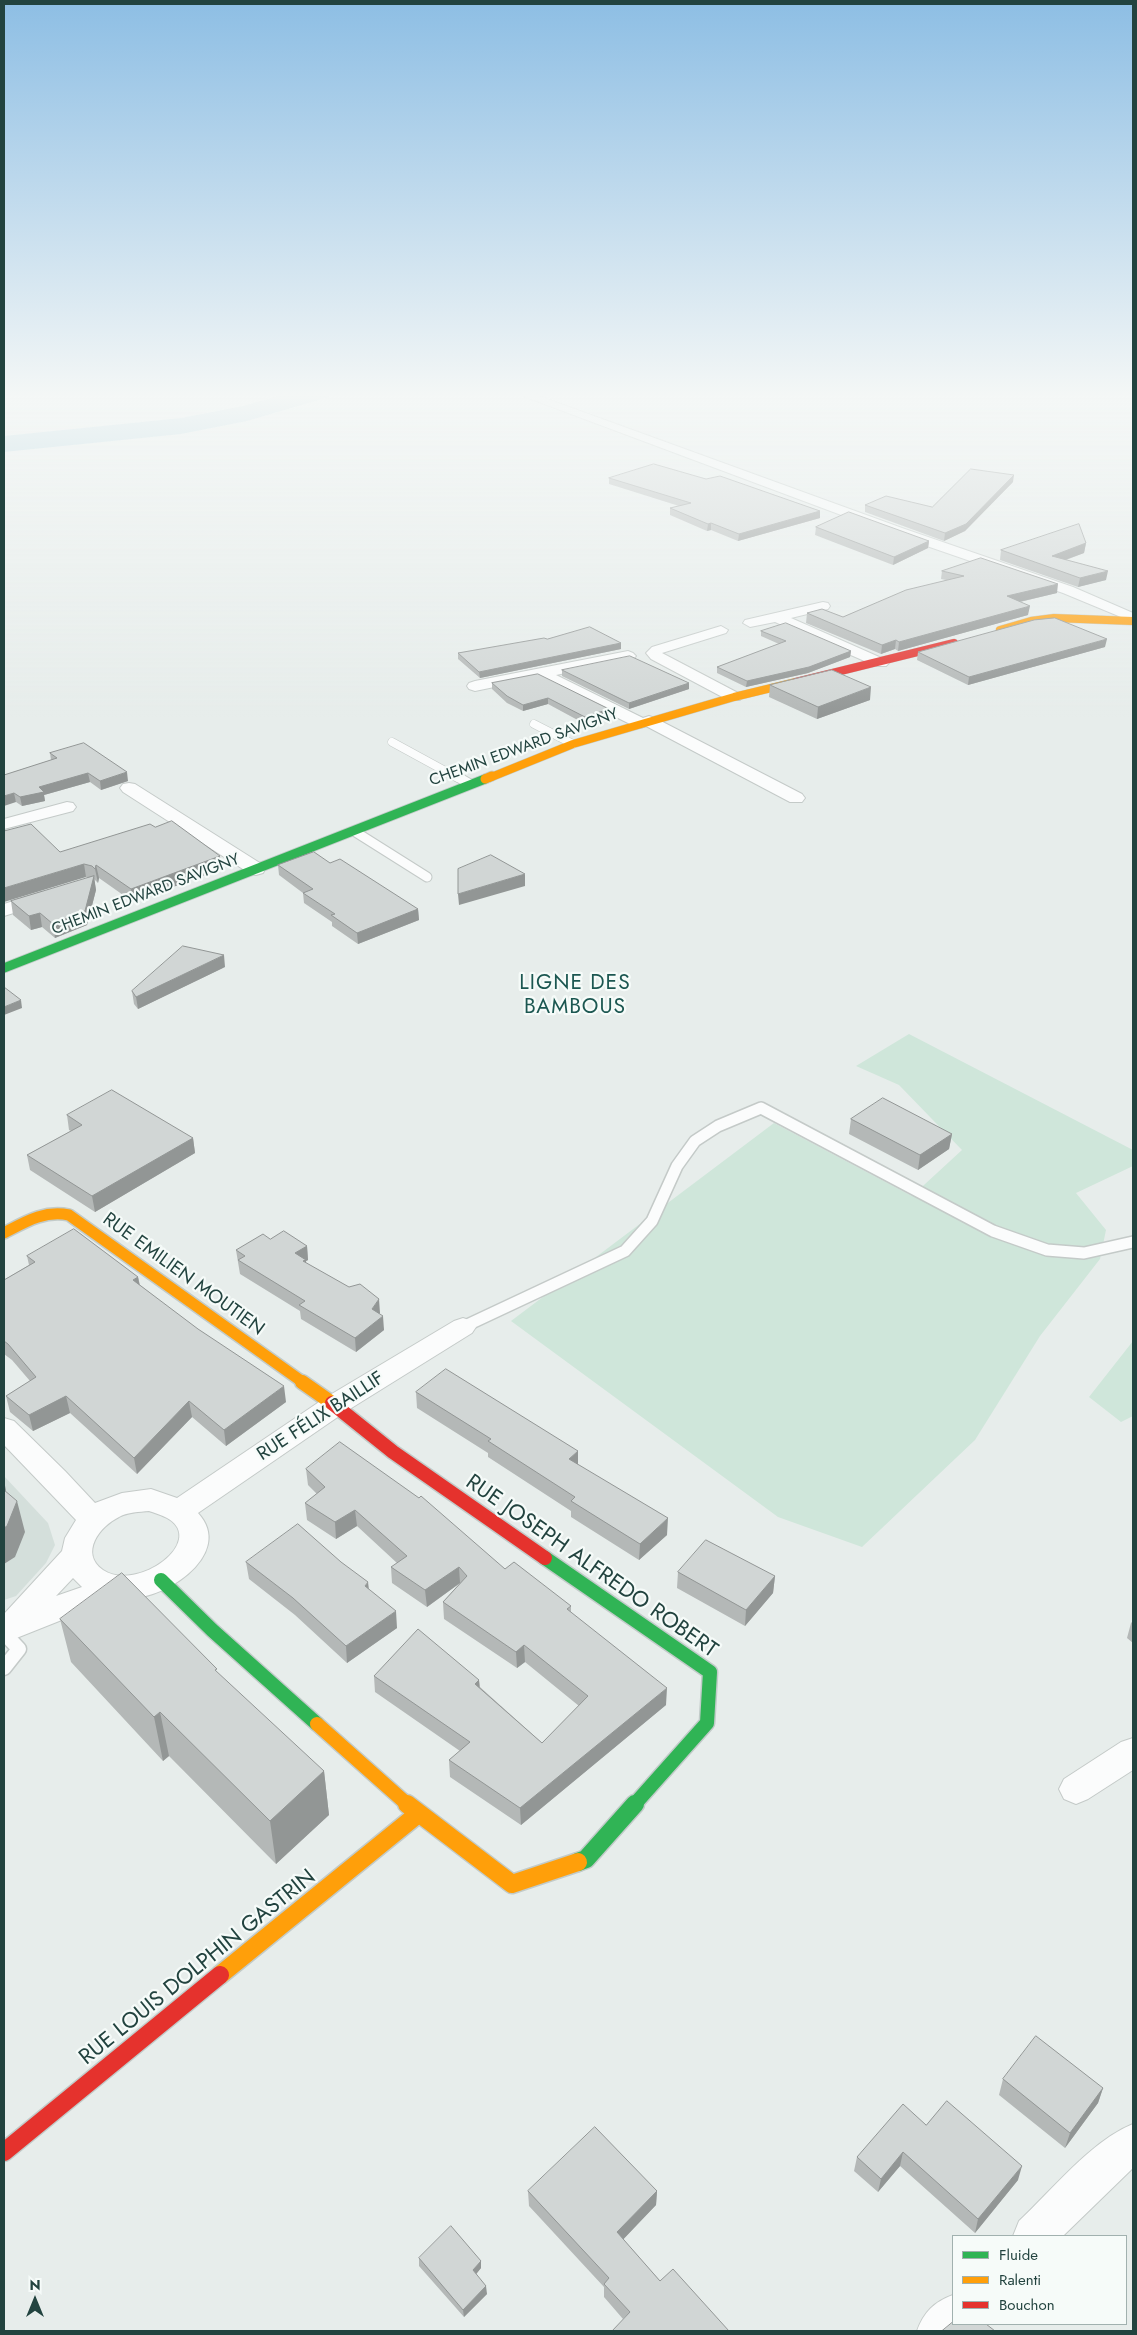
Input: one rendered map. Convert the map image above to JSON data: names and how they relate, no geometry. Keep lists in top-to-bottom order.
{
  "streets": {
    "street": [
      "CHEMIN EDWARD SAVIGNY",
      "RUE EMILIEN MOUTIEN",
      "RUE FÉLIX BAILLIF",
      "RUE JOSEPH ALFREDO ROBERT",
      "RUE LOUIS DOLPHIN GASTRIN"
    ]
  },
  "crossings": [
    ["RUE EMILIEN MOUTIEN", "RUE FÉLIX BAILLIF"],
    ["RUE EMILIEN MOUTIEN", "RUE JOSEPH ALFREDO ROBERT"],
    ["RUE FÉLIX BAILLIF", "RUE JOSEPH ALFREDO ROBERT"],
    ["RUE JOSEPH ALFREDO ROBERT", "RUE LOUIS DOLPHIN GASTRIN"]
  ],
  "districts": ["LIGNE DES BAMBOUS"],
  "legend": ["Fluide", "Ralenti", "Bouchon"],
  "north": "top"
}
